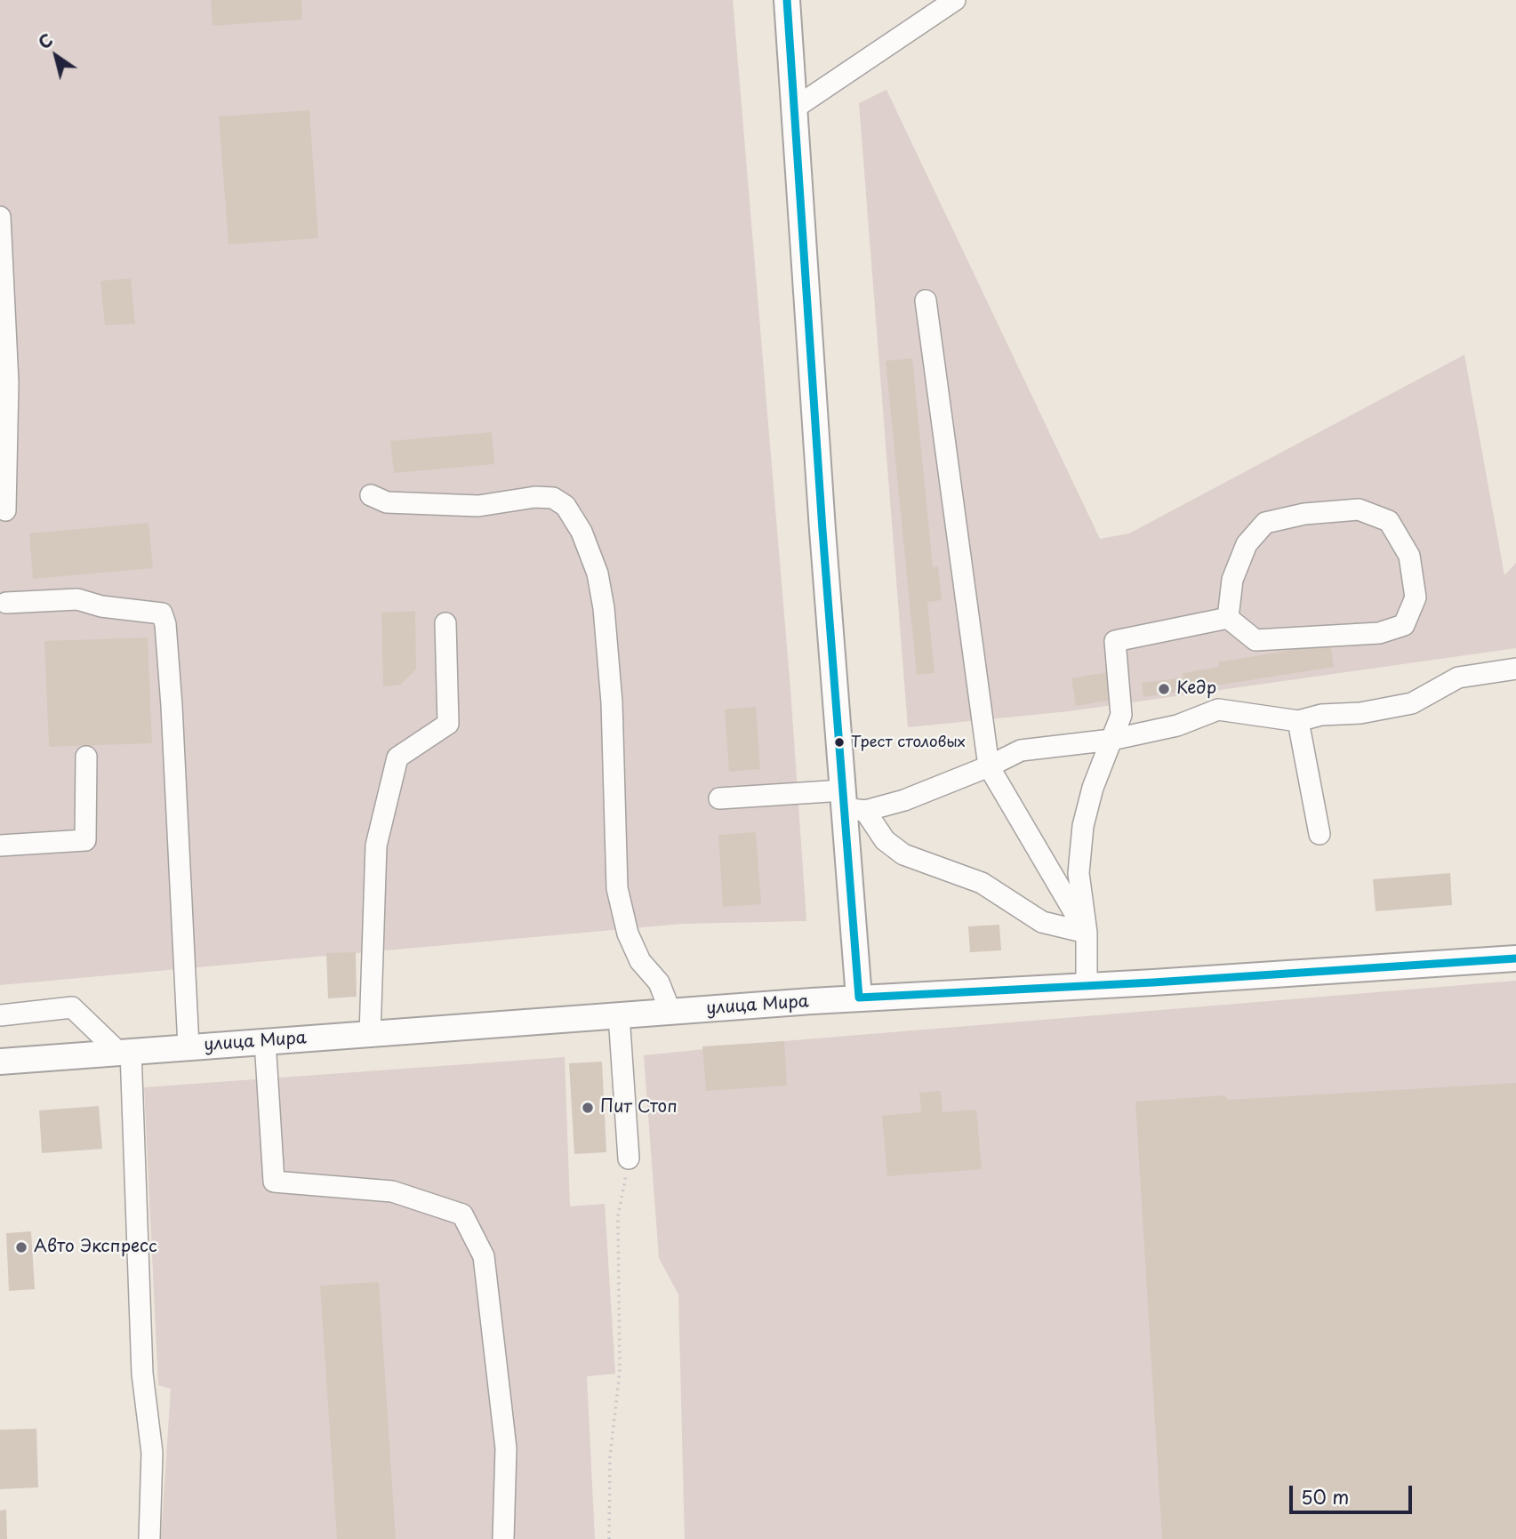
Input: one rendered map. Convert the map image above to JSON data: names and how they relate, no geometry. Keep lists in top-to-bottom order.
{
  "streets": {
    "main road": ["улица Мира"]
  },
  "places": [
    "Кедр",
    "Трест столовых",
    "Пит Стоп",
    "Авто Экспресс"
  ],
  "scale_bar": "50 m",
  "north": "top left"
}
